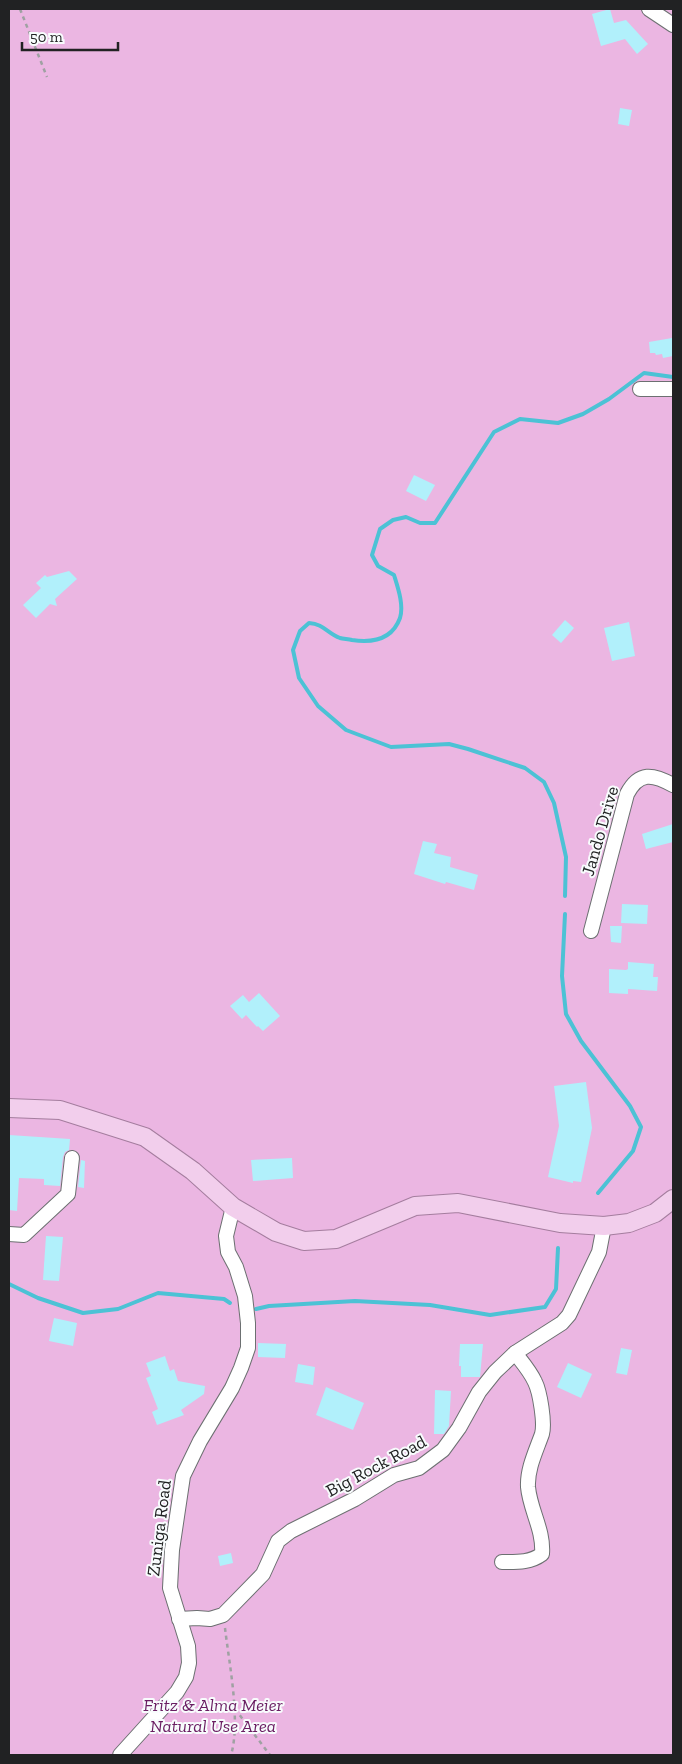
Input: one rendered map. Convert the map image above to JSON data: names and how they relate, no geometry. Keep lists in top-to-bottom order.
{
  "streets": {
    "street": ["Jando Drive", "Big Rock Road", "Zuniga Road"]
  },
  "parks": ["Fritz & Alma Meier Natural Use Area"],
  "scale_bar": "50 m"
}
